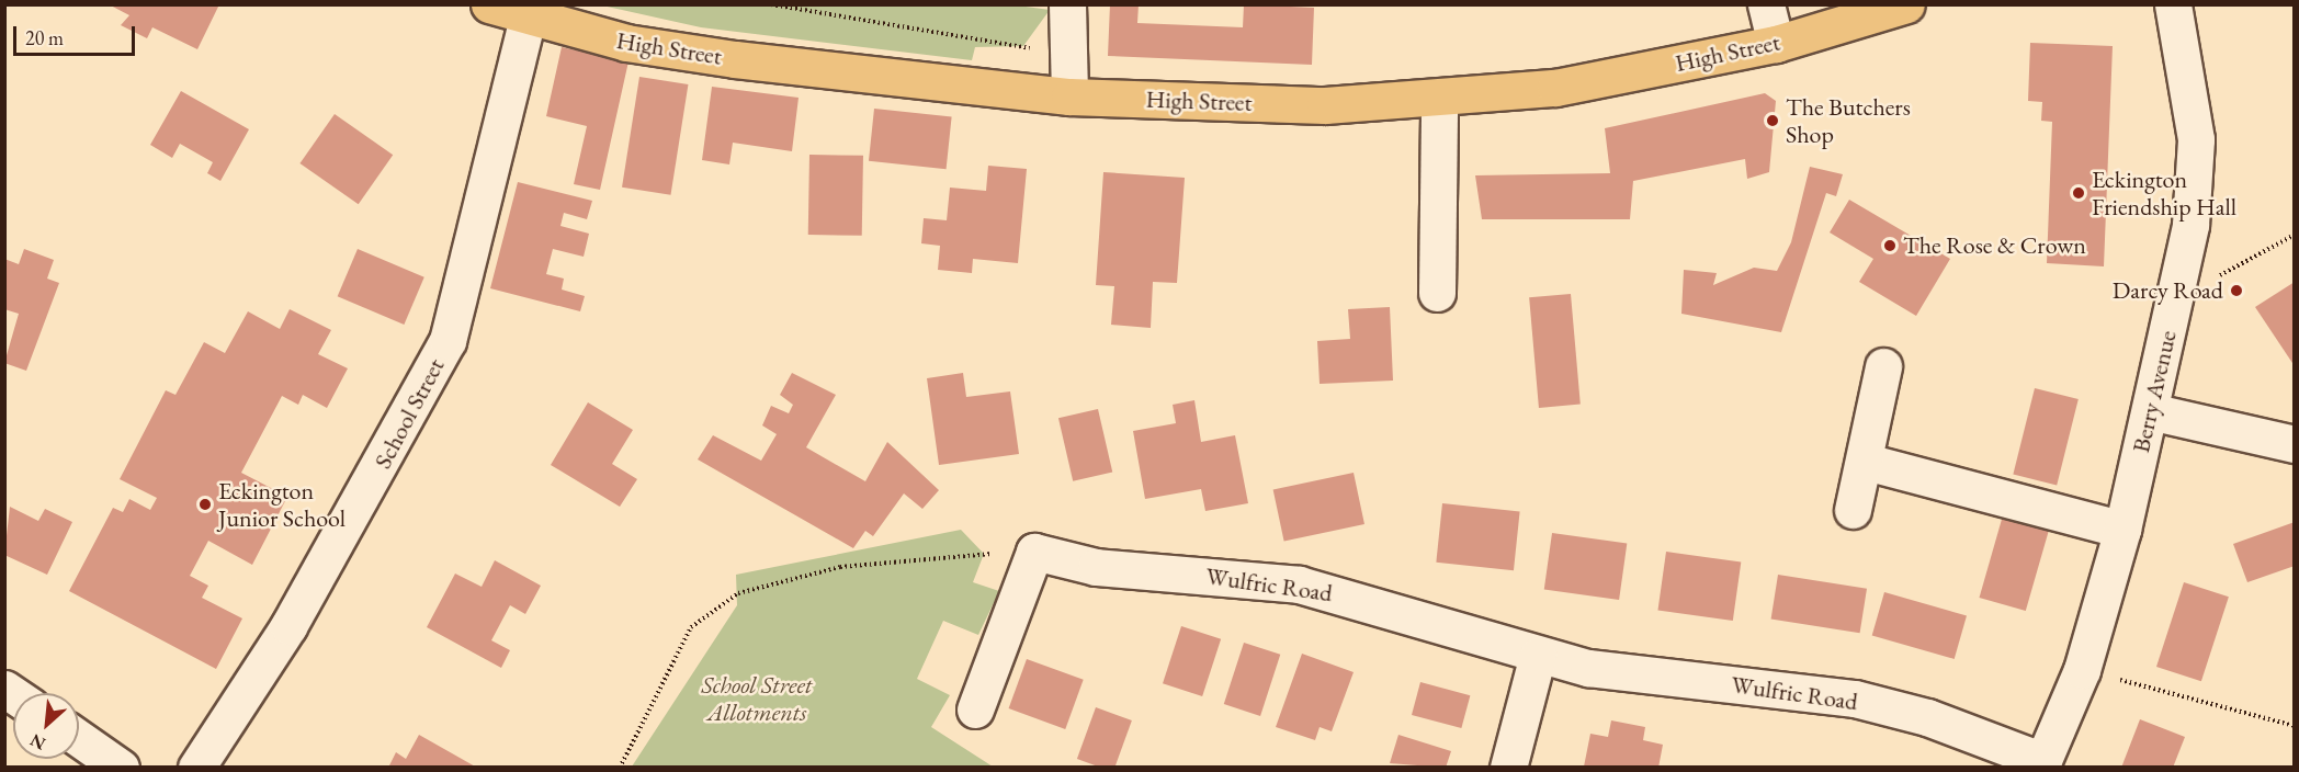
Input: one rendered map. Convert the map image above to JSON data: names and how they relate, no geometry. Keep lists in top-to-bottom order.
{
  "streets": {
    "main road": ["High Street"],
    "street": ["Berry Avenue", "School Street", "Wulfric Road"]
  },
  "crossings": [
    ["High Street", "School Street"],
    ["Berry Avenue", "Wulfric Road"]
  ],
  "parks": ["School Street Allotments"],
  "places": [
    "The Butchers Shop",
    "Eckington Friendship Hall",
    "The Rose & Crown",
    "Darcy Road",
    "Eckington Junior School"
  ],
  "scale_bar": "20 m",
  "north": "bottom left"
}
